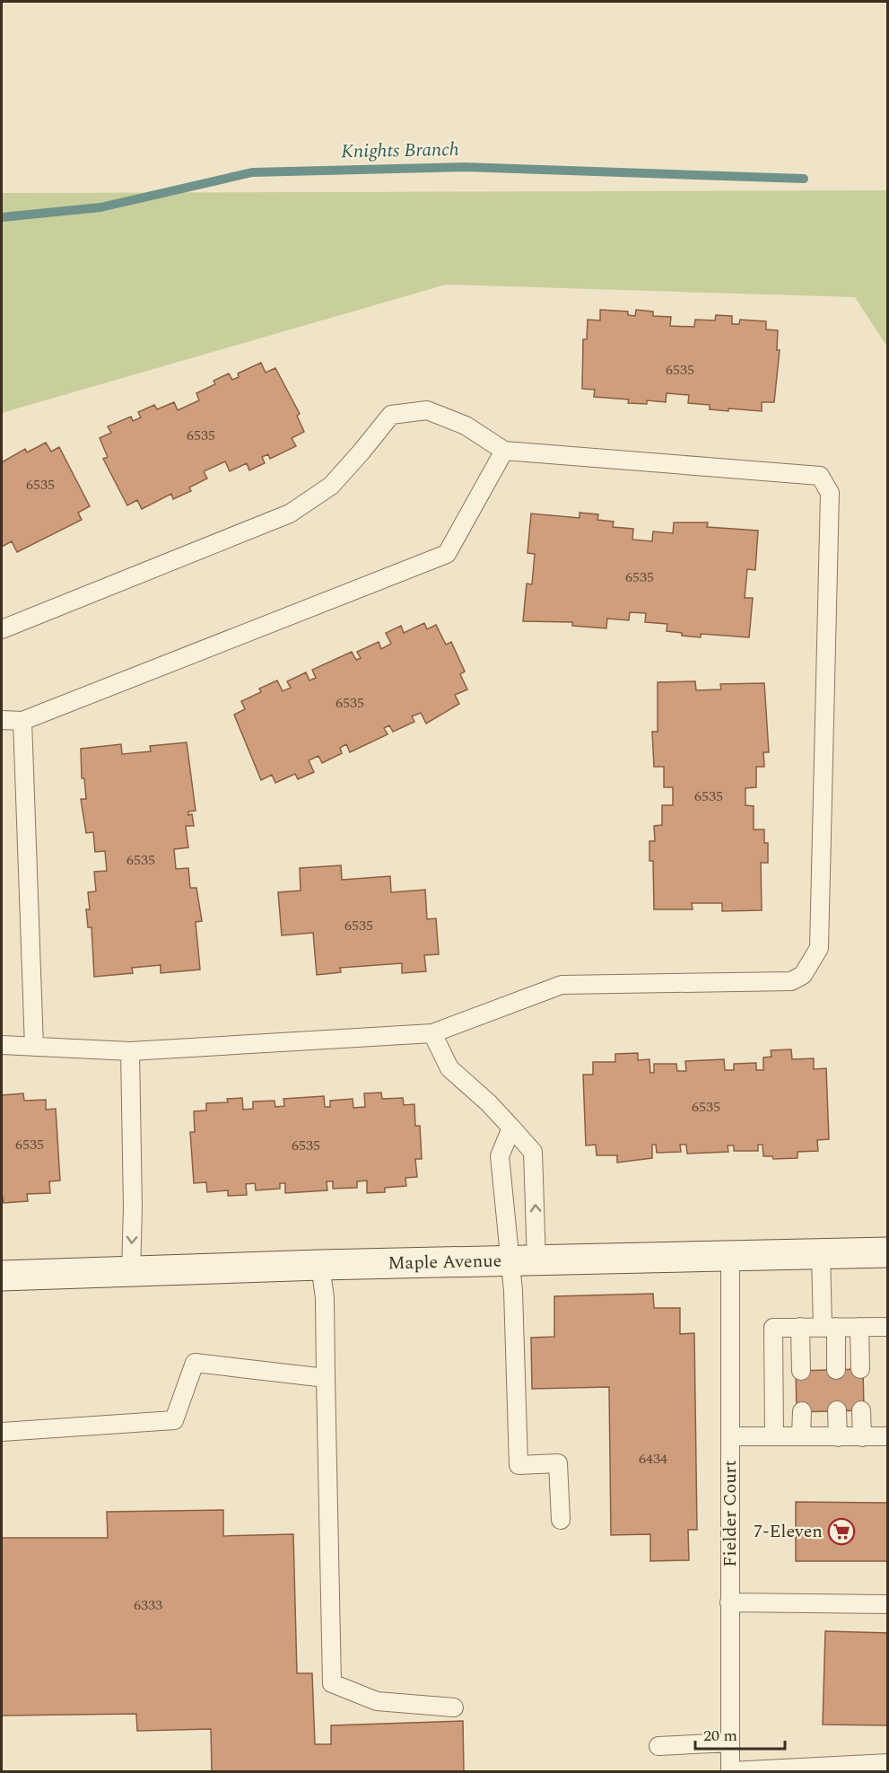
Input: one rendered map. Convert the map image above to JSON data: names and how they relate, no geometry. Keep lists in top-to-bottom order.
{
  "streets": {
    "main road": ["Maple Avenue"],
    "lane": ["Fielder Court"]
  },
  "crossings": [
    ["Maple Avenue", "Fielder Court"]
  ],
  "water": ["Knights Branch"],
  "places": {
    "supermarket": ["7-Eleven"]
  },
  "house_numbers": [
    "6535",
    "6535",
    "6535",
    "6535",
    "6535",
    "6535",
    "6535",
    "6535",
    "6535",
    "6535",
    "6535",
    "6434",
    "6333"
  ],
  "scale_bar": "20 m"
}
